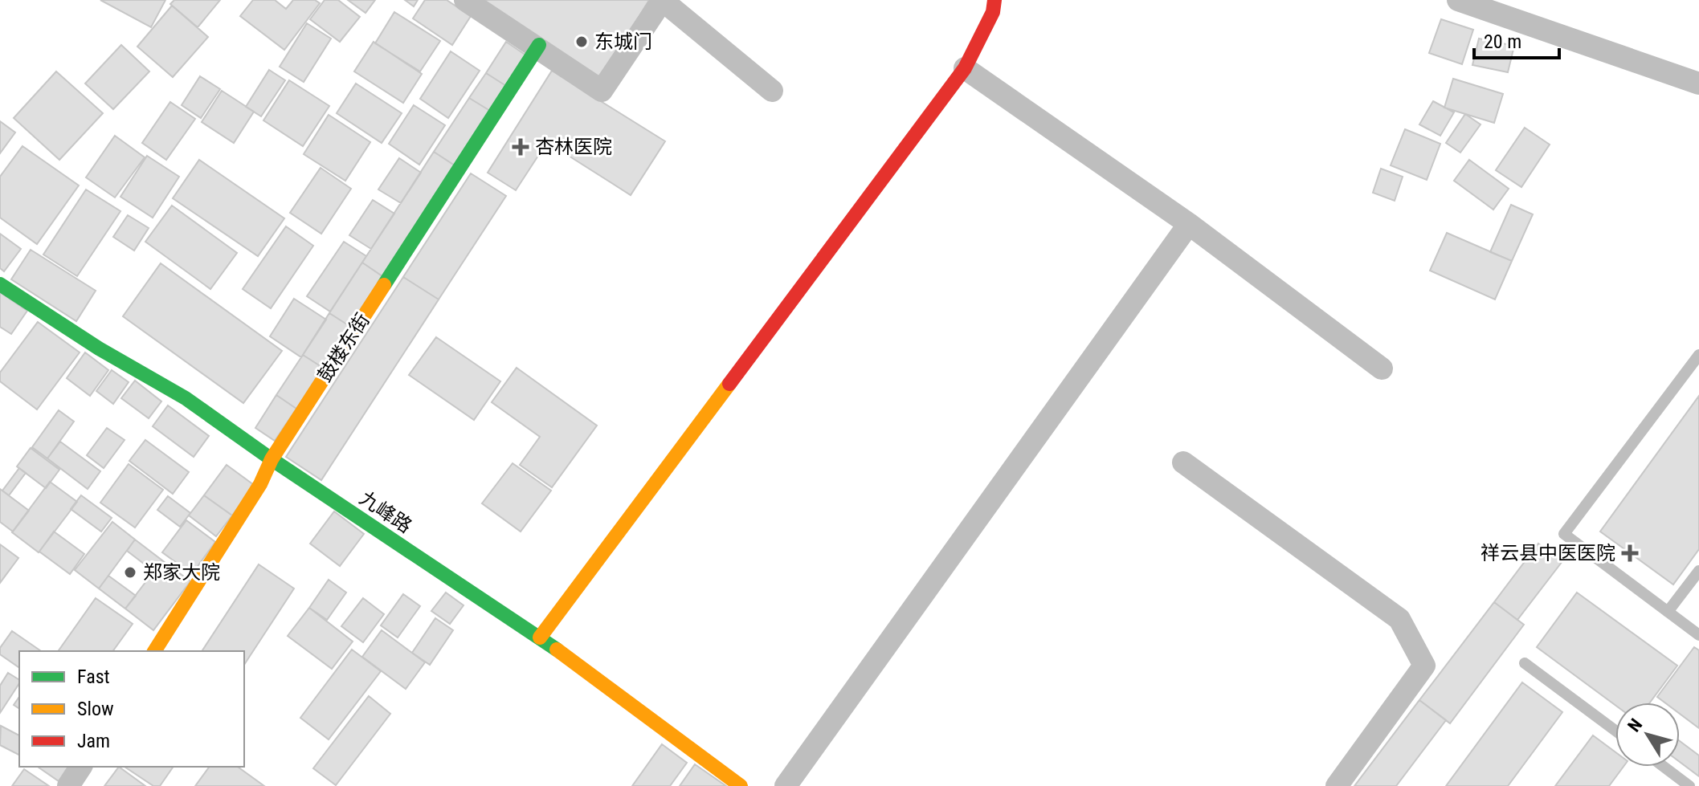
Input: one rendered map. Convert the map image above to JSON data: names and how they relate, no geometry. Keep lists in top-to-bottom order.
{
  "streets": {
    "street": ["鼓楼东街", "九峰路"]
  },
  "crossings": [
    ["鼓楼东街", "九峰路"]
  ],
  "places": {
    "other": ["东城门", "郑家大院"],
    "health": ["杏林医院", "祥云县中医医院"]
  },
  "legend": ["Fast", "Slow", "Jam"],
  "scale_bar": "20 m",
  "north": "top left"
}
